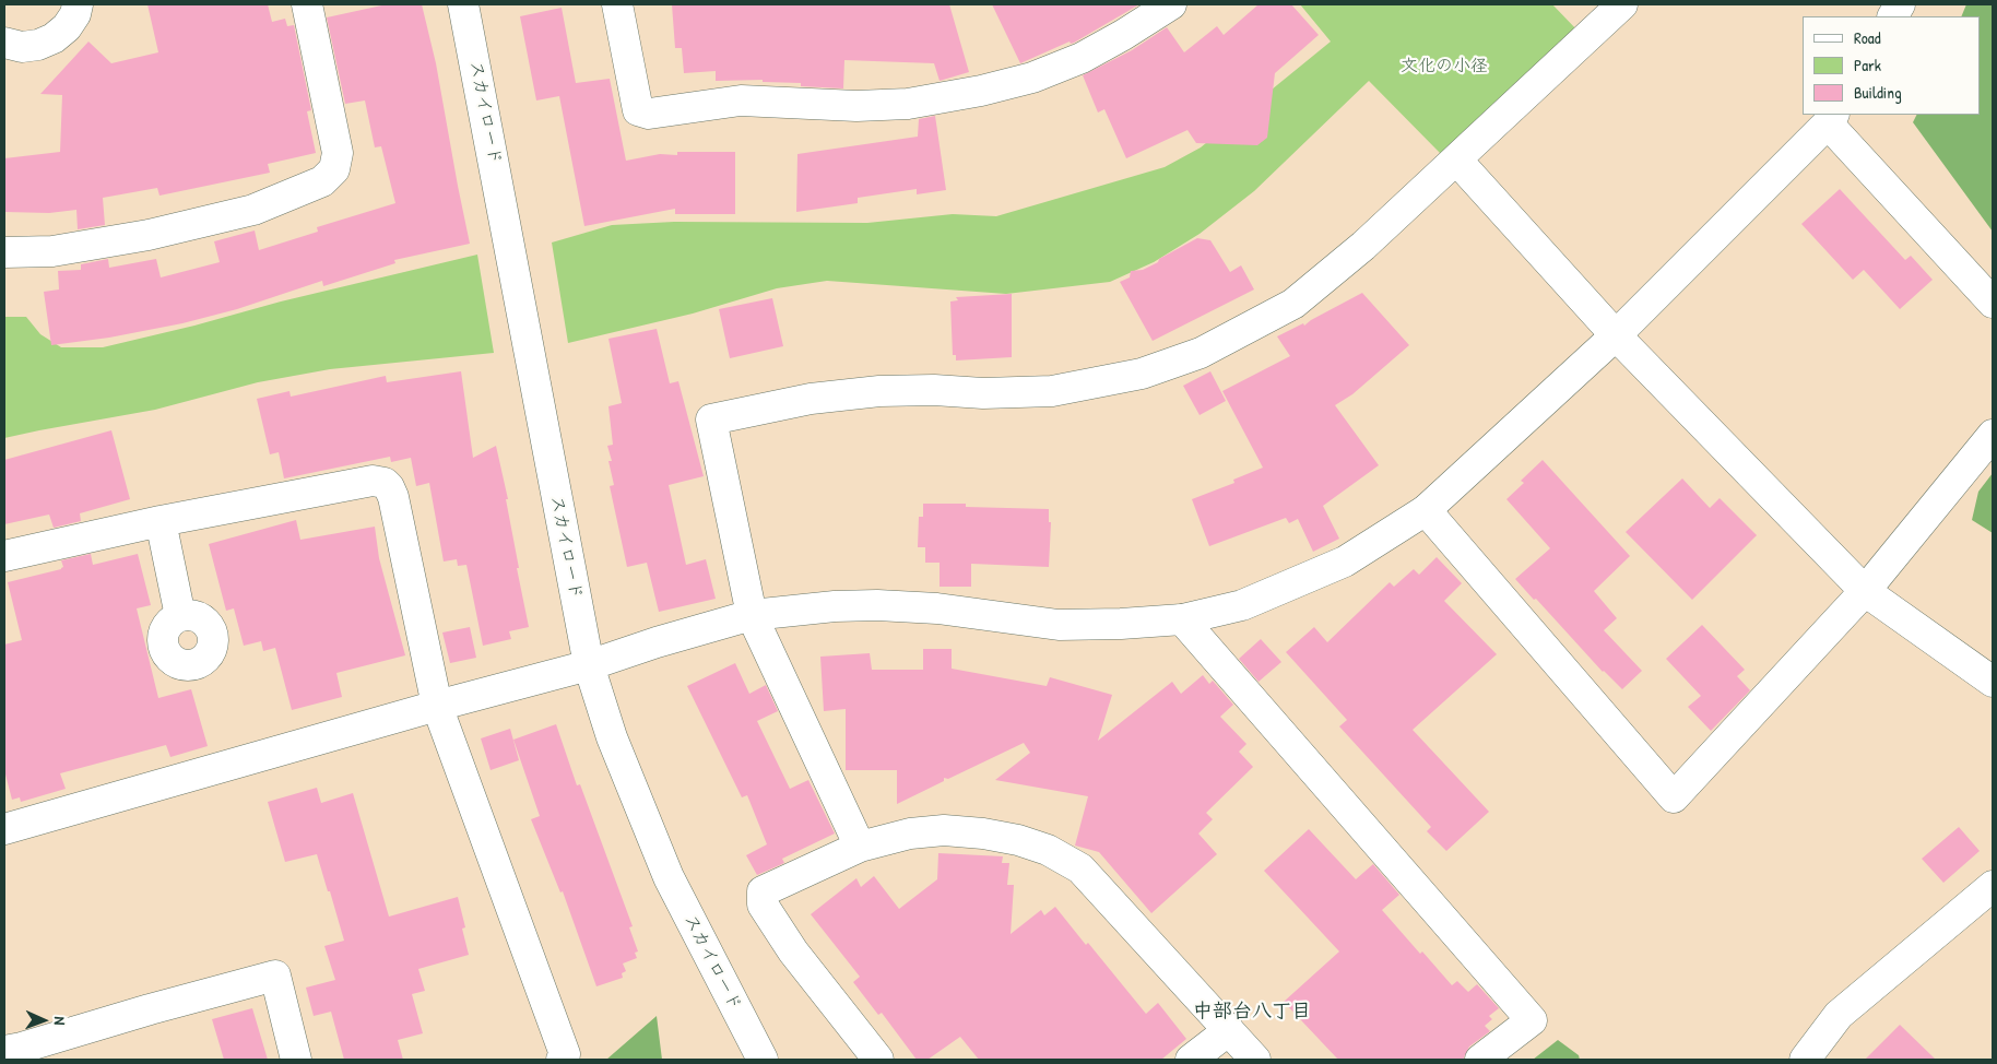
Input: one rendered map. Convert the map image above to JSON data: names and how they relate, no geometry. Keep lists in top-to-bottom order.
{
  "streets": {
    "street": ["スカイロード"]
  },
  "districts": ["中部台八丁目"],
  "parks": ["文化の小径"],
  "legend": ["Road", "Park", "Building"],
  "north": "right"
}
